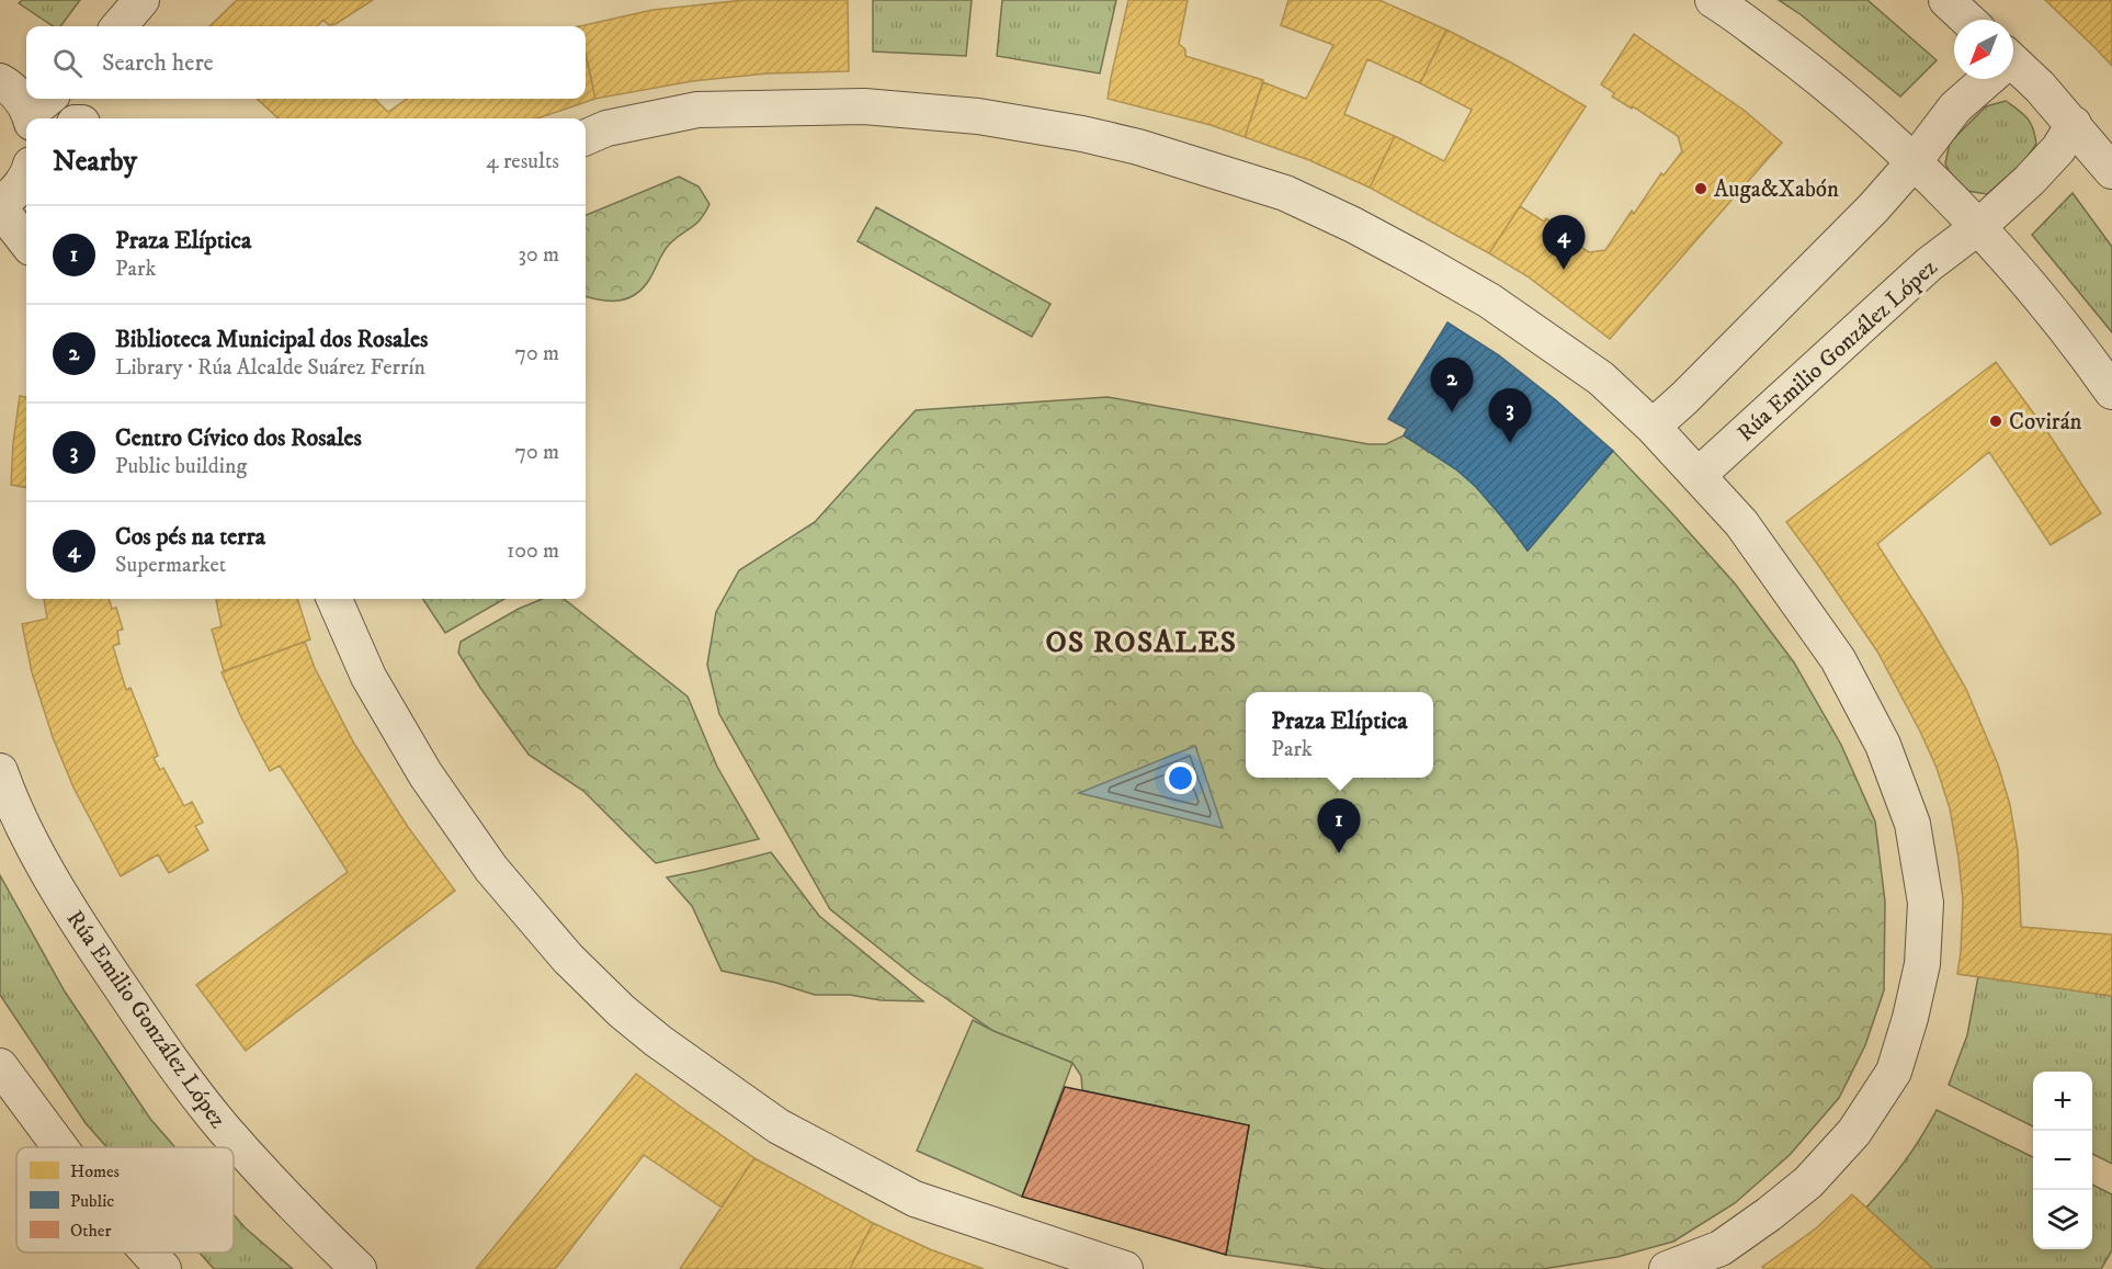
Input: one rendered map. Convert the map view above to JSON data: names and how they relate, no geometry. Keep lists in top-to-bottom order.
{
  "streets": {
    "street": ["Rúa Emilio González López"]
  },
  "districts": ["OS ROSALES"],
  "places": ["Auga&Xabón", "Covirán"],
  "legend": ["Homes", "Public", "Other"],
  "north": "bottom left",
  "page": {
    "search": "Search here",
    "heading": ["Nearby", "4 results"],
    "list": [
      {
        "mark": "1",
        "name": "Praza Elíptica",
        "note": "Park",
        "value": "30 m"
      },
      {
        "mark": "2",
        "name": "Biblioteca Municipal dos Rosales",
        "note": "Library · Rúa Alcalde Suárez Ferrín",
        "value": "70 m"
      },
      {
        "mark": "3",
        "name": "Centro Cívico dos Rosales",
        "note": "Public building",
        "value": "70 m"
      },
      {
        "mark": "4",
        "name": "Cos pés na terra",
        "note": "Supermarket",
        "value": "100 m"
      }
    ],
    "pins": [
      "4",
      "2",
      "3",
      "1"
    ],
    "popup": ["Praza Elíptica", "Park"],
    "map_buttons": ["+", "−"]
  }
}
